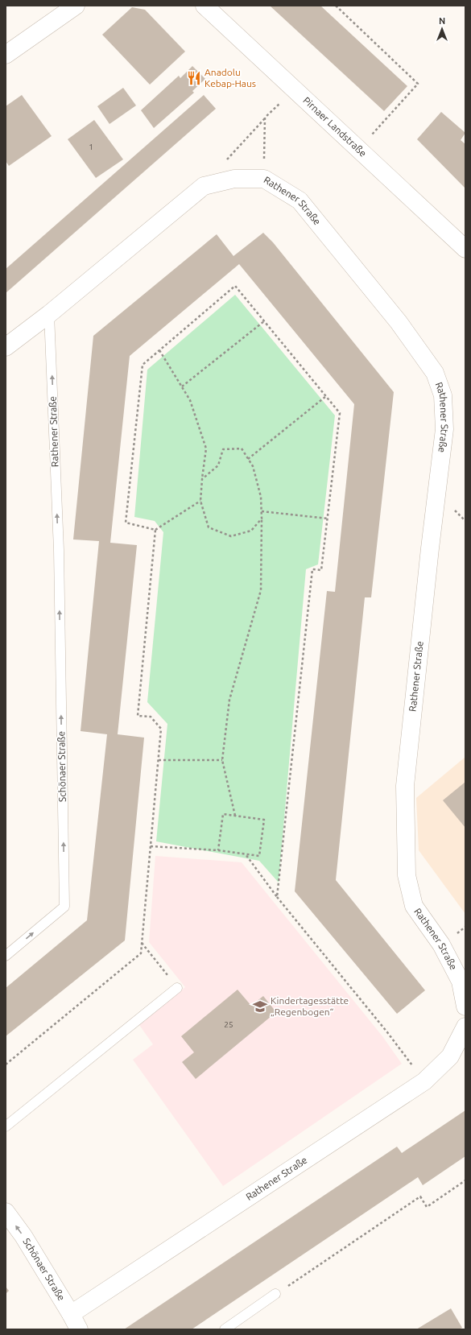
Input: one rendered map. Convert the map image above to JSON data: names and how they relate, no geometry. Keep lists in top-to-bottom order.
{
  "streets": {
    "street": ["Pirnaer Landstraße", "Rathener Straße", "Schönaer Straße"]
  },
  "crossings": [
    ["Rathener Straße", "Schönaer Straße"]
  ],
  "one_way": ["Schönaer Straße"],
  "places": {
    "restaurant": ["Anadolu Kebap-Haus"],
    "school or university": ["Kindertagesstätte „Regenbogen“"]
  },
  "house_numbers": ["1", "25"],
  "north": "top"
}
